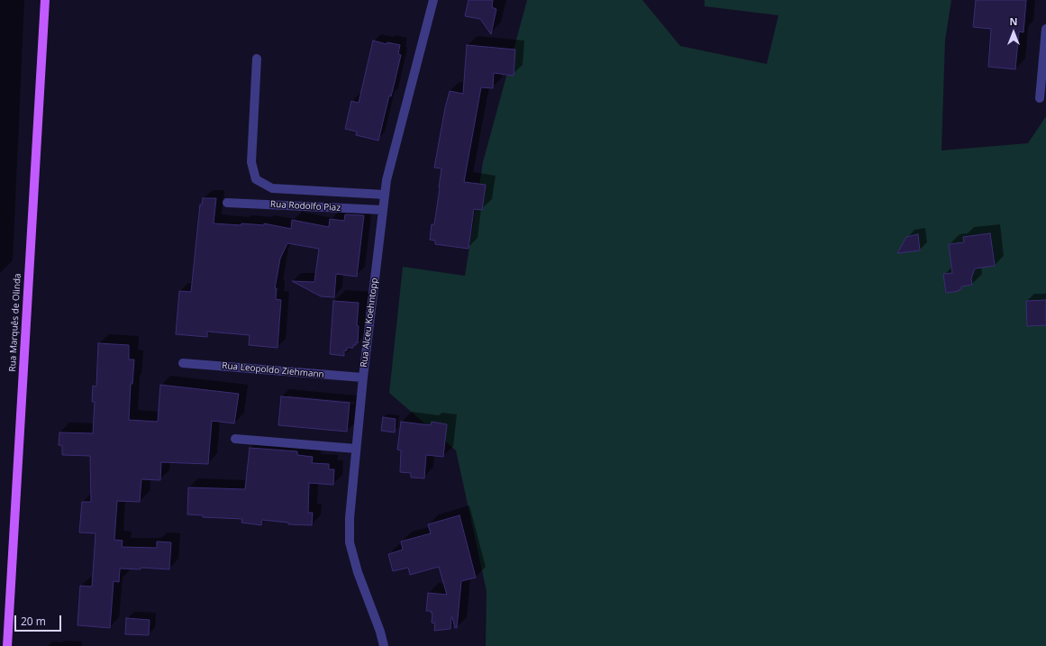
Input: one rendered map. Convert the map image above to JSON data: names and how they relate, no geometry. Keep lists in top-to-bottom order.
{
  "streets": {
    "main road": ["Rua Marquês de Olinda"],
    "street": ["Rua Rodolfo Piaz", "Rua Alceu Koehntopp", "Rua Leopoldo Ziehmann"]
  },
  "crossings": [
    ["Rua Rodolfo Piaz", "Rua Alceu Koehntopp"],
    ["Rua Alceu Koehntopp", "Rua Leopoldo Ziehmann"]
  ],
  "scale_bar": "20 m",
  "north": "top"
}
